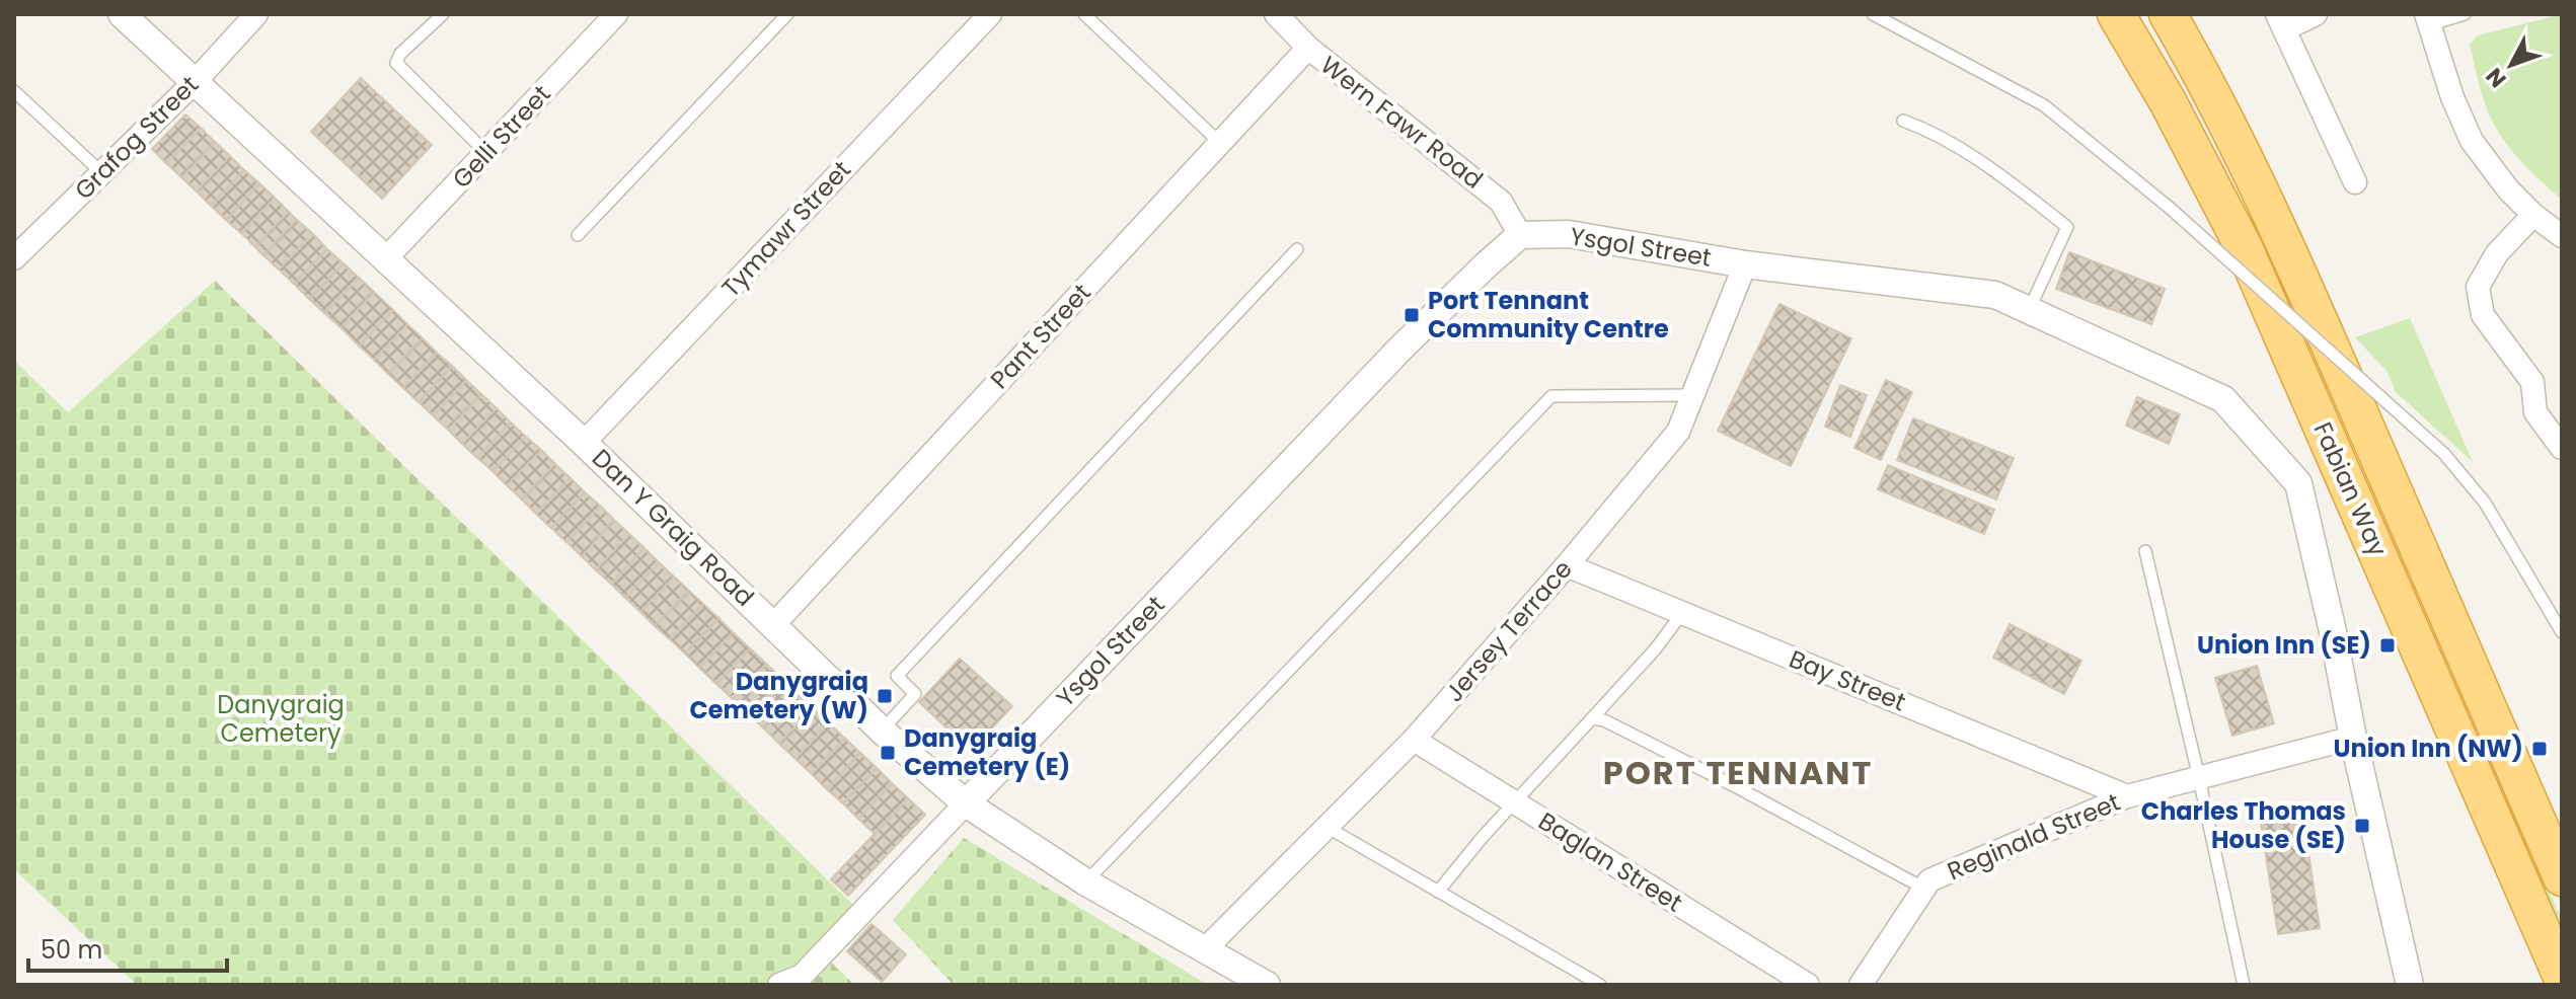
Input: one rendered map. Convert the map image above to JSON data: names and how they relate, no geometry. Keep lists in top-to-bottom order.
{
  "streets": {
    "highway": ["Fabian Way"],
    "street": [
      "Wern Fawr Road",
      "Gelli Street",
      "Grafog Street",
      "Tymawr Street",
      "Ysgol Street",
      "Pant Street",
      "Dan Y Graig Road",
      "Jersey Terrace",
      "Bay Street",
      "Reginald Street",
      "Baglan Street"
    ]
  },
  "crossings": [
    ["Wern Fawr Road", "Ysgol Street"],
    ["Wern Fawr Road", "Pant Street"],
    ["Gelli Street", "Dan Y Graig Road"],
    ["Grafog Street", "Dan Y Graig Road"],
    ["Tymawr Street", "Dan Y Graig Road"],
    ["Ysgol Street", "Dan Y Graig Road"],
    ["Ysgol Street", "Jersey Terrace"],
    ["Ysgol Street", "Reginald Street"],
    ["Pant Street", "Dan Y Graig Road"],
    ["Dan Y Graig Road", "Jersey Terrace"],
    ["Jersey Terrace", "Bay Street"],
    ["Jersey Terrace", "Baglan Street"],
    ["Bay Street", "Reginald Street"]
  ],
  "districts": ["PORT TENNANT"],
  "parks": ["Danygraig Cemetery"],
  "places": {
    "transit": [
      "Port Tennant Community Centre",
      "Union Inn (SE)",
      "Danygraig Cemetery (W)",
      "Union Inn (NW)",
      "Danygraig Cemetery (E)",
      "Charles Thomas House (SE)"
    ]
  },
  "scale_bar": "50 m",
  "north": "bottom left"
}
